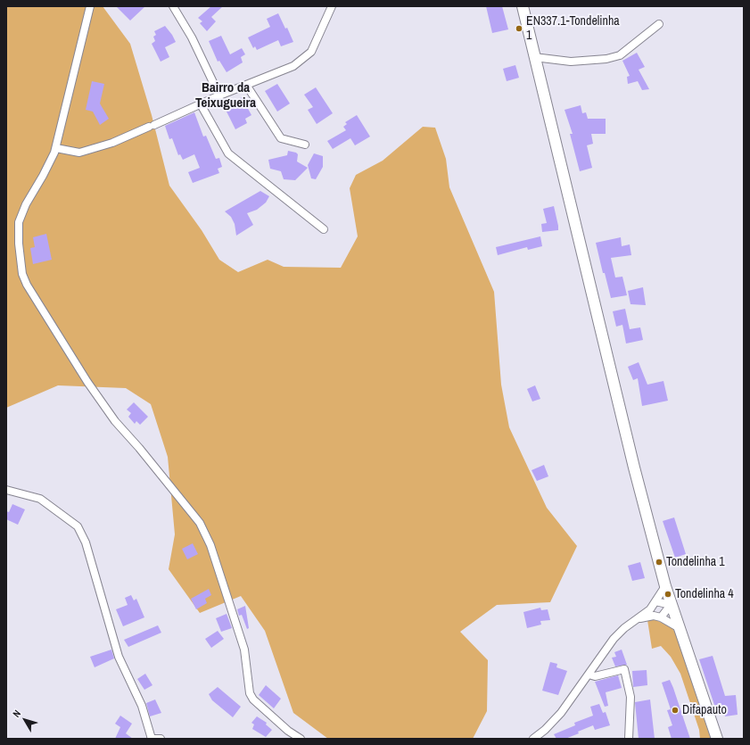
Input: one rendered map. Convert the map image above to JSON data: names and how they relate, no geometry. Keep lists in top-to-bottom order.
{
  "districts": ["Bairro da Teixugueira"],
  "places": [
    "EN337.1-Tondelinha 1",
    "Tondelinha 1",
    "Tondelinha 4",
    "Difapauto"
  ],
  "north": "top left"
}
